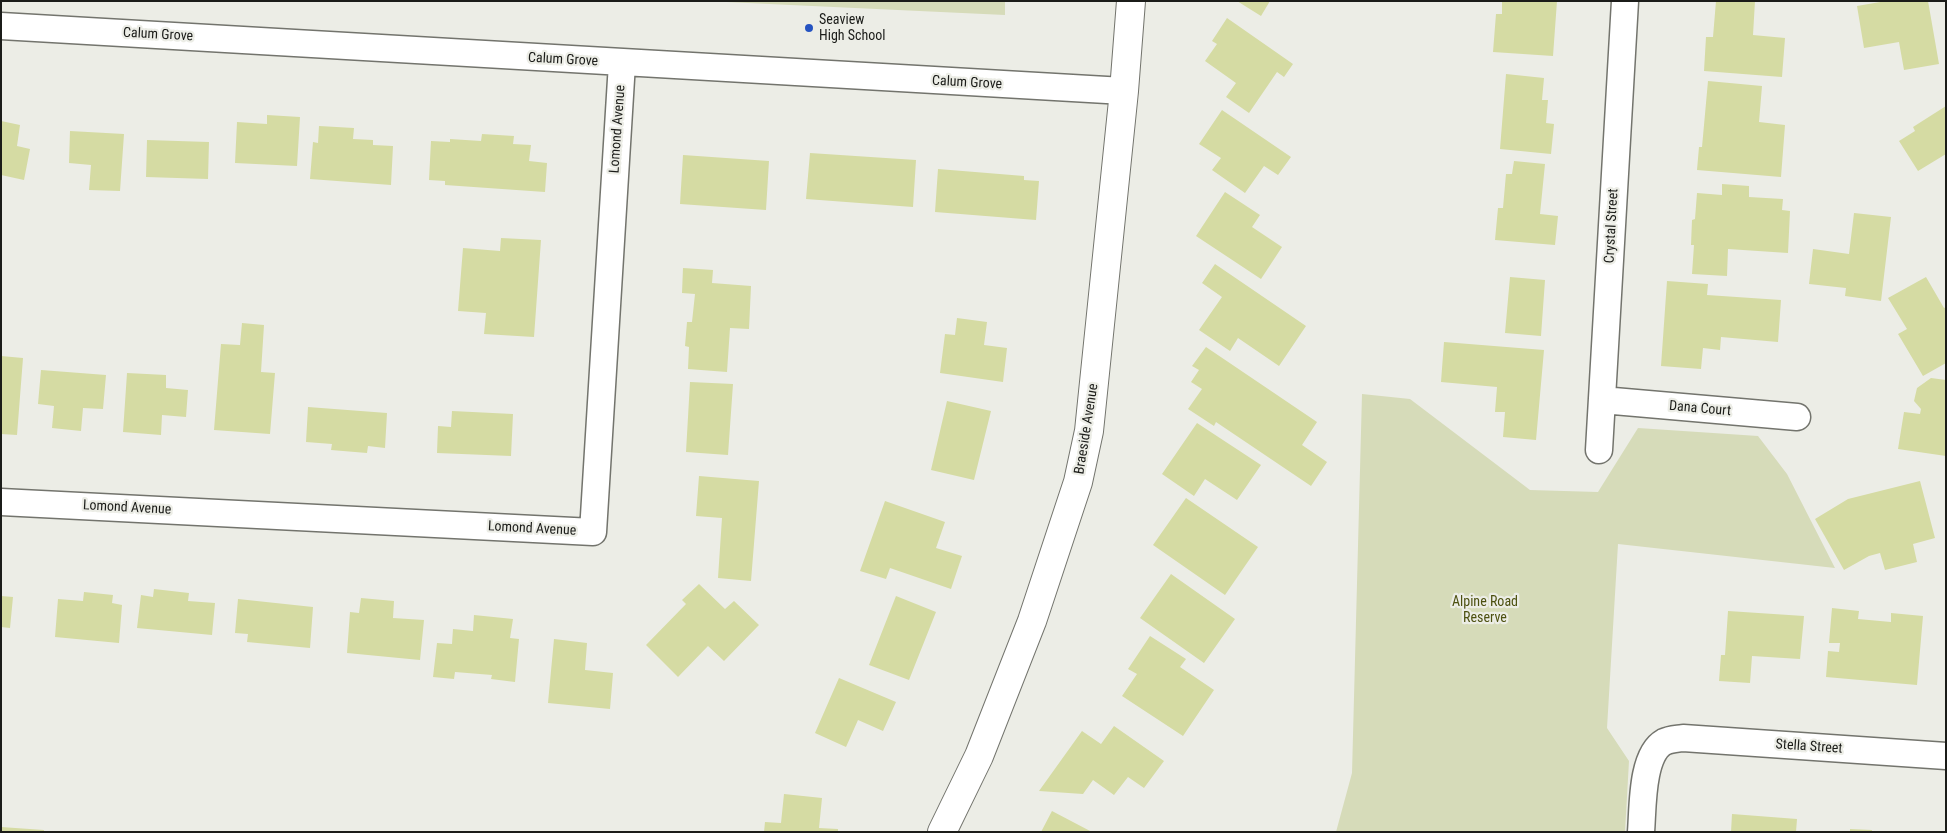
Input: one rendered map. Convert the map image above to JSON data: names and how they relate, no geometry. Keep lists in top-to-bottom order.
{
  "streets": {
    "street": [
      "Calum Grove",
      "Lomond Avenue",
      "Crystal Street",
      "Dana Court",
      "Braeside Avenue",
      "Stella Street"
    ]
  },
  "crossings": [
    ["Calum Grove", "Lomond Avenue"],
    ["Calum Grove", "Braeside Avenue"],
    ["Crystal Street", "Dana Court"]
  ],
  "parks": ["Alpine Road Reserve"],
  "places": ["Seaview High School"]
}
